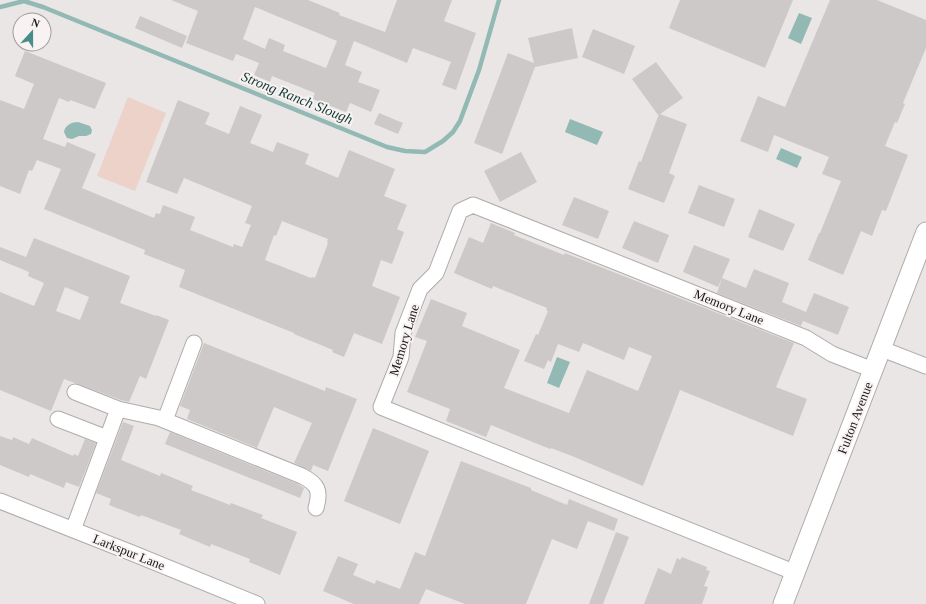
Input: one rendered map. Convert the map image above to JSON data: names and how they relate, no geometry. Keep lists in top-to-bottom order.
{
  "streets": {
    "main road": ["Fulton Avenue"],
    "street": ["Memory Lane", "Larkspur Lane"]
  },
  "crossings": [
    ["Memory Lane", "Fulton Avenue"]
  ],
  "water": ["Strong Ranch Slough"],
  "north": "top"
}
